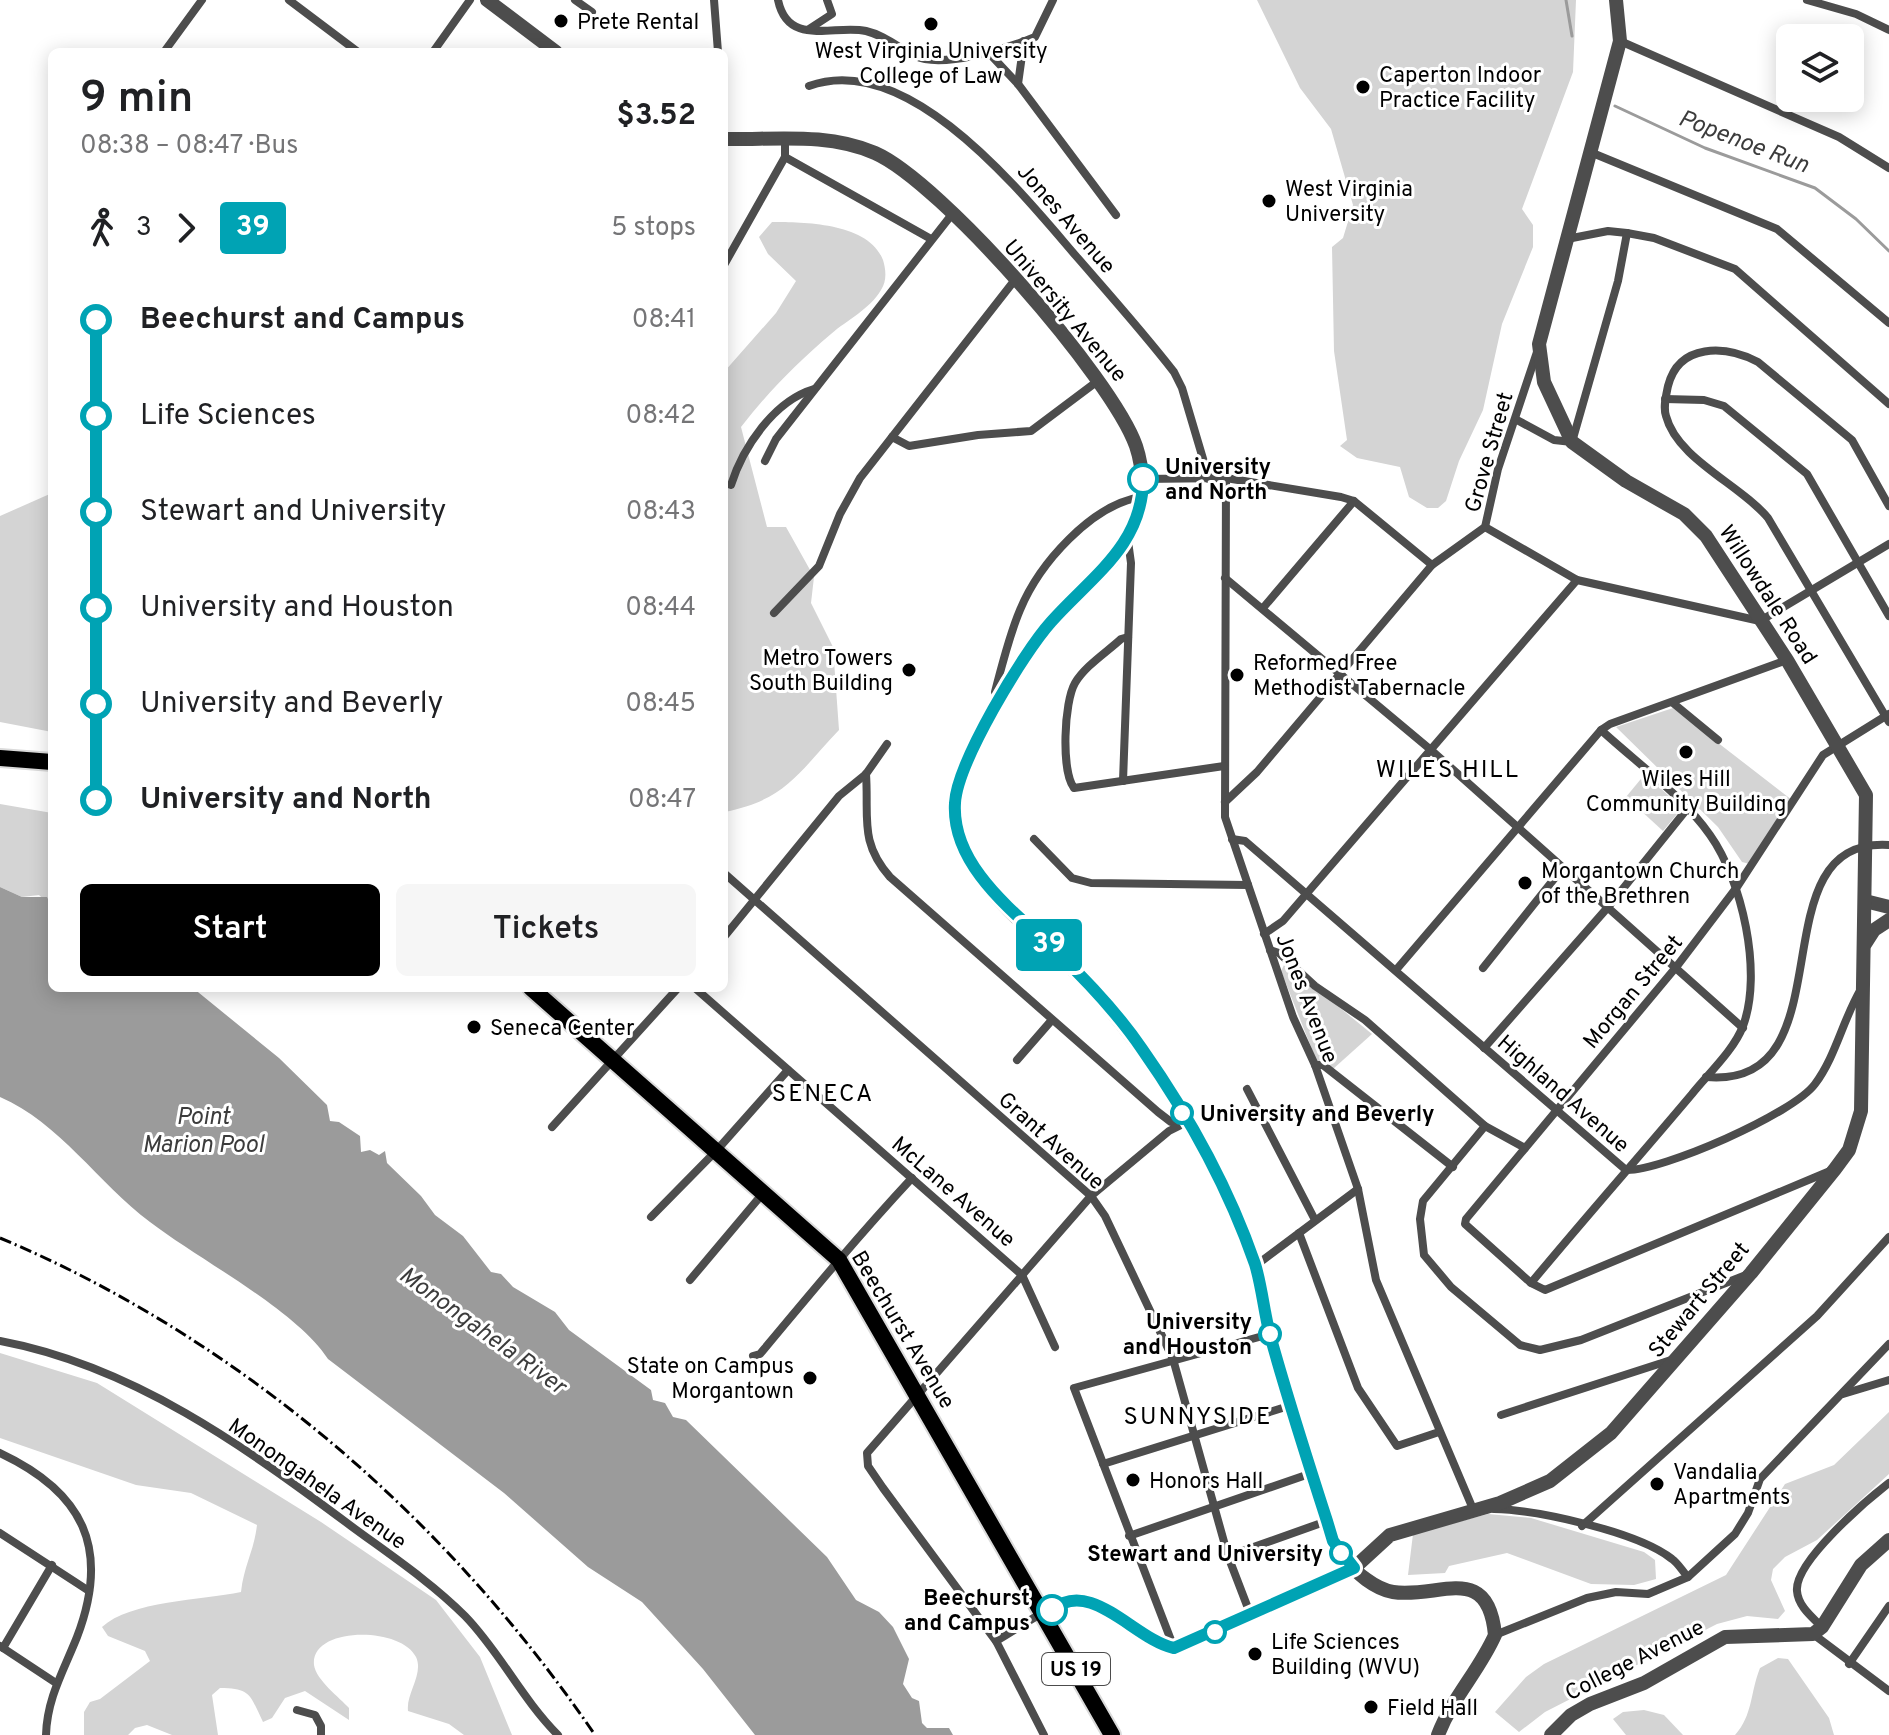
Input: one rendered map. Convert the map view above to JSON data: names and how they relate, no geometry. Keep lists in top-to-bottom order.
{
  "streets": {
    "main road": ["Beechurst Avenue", "US 19"],
    "street": [
      "Jones Avenue",
      "University Avenue",
      "Grove Street",
      "Willowdale Road",
      "Morgan Street",
      "Highland Avenue",
      "Grant Avenue",
      "McLane Avenue",
      "Stewart Street",
      "Monongahela Avenue",
      "College Avenue"
    ]
  },
  "crossings": [
    ["Jones Avenue", "Grove Street"],
    ["Jones Avenue", "Highland Avenue"],
    ["Jones Avenue", "Stewart Street"],
    ["University Avenue", "Stewart Street"],
    ["Grove Street", "Willowdale Road"],
    ["Willowdale Road", "Morgan Street"],
    ["Willowdale Road", "Stewart Street"],
    ["Morgan Street", "Highland Avenue"],
    ["Highland Avenue", "Stewart Street"]
  ],
  "districts": ["WILES HILL", "SENECA", "SUNNYSIDE"],
  "water": ["Popenoe Run", "Point Marion Pool", "Monongahela River"],
  "places": [
    "Prete Rental",
    "West Virginia University College of Law",
    "Caperton Indoor Practice Facility",
    "West Virginia University",
    "University and North",
    "Metro Towers South Building",
    "Reformed Free Methodist Tabernacle",
    "Wiles Hill Community Building",
    "Morgantown Church of the Brethren",
    "Seneca Center",
    "University and Beverly",
    "University and Houston",
    "State on Campus Morgantown",
    "Honors Hall",
    "Vandalia Apartments",
    "Stewart and University",
    "Beechurst and Campus",
    "Life Sciences Building (WVU)",
    "Field Hall"
  ],
  "lines": ["bus line 39"],
  "page": {
    "on_map": "39",
    "heading": ["9 min", "08:38 – 08:47 · Bus", "$3.52"],
    "legs": ["3", "39", "5 stops"],
    "list": [
      {
        "name": "Beechurst and Campus",
        "value": "08:41"
      },
      {
        "name": "Life Sciences",
        "value": "08:42"
      },
      {
        "name": "Stewart and University",
        "value": "08:43"
      },
      {
        "name": "University and Houston",
        "value": "08:44"
      },
      {
        "name": "University and Beverly",
        "value": "08:45"
      },
      {
        "name": "University and North",
        "value": "08:47"
      }
    ],
    "buttons": ["Start", "Tickets"]
  }
}
